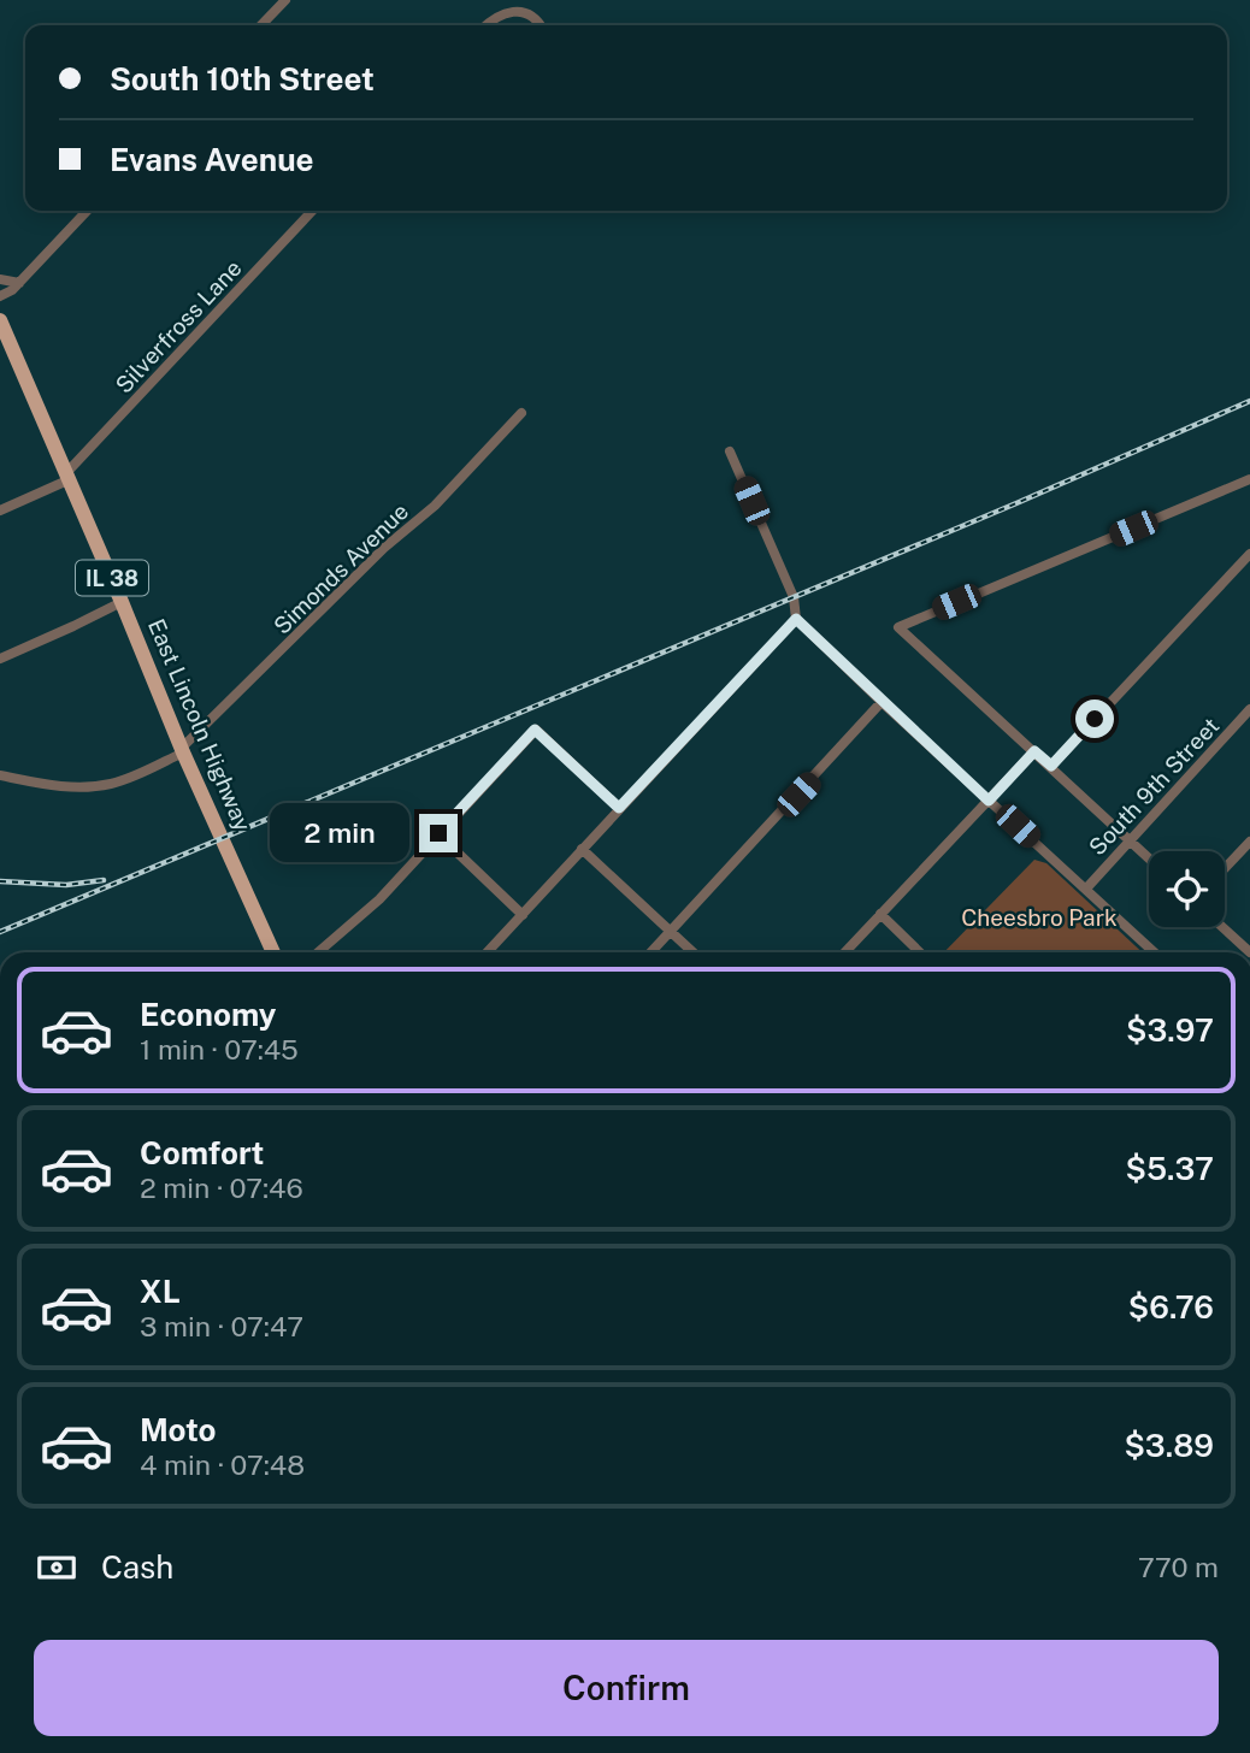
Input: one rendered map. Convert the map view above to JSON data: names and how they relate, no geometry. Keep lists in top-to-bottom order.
{
  "streets": {
    "main road": ["IL 38", "East Lincoln Highway"],
    "street": ["Silverfross Lane", "Simonds Avenue", "South 9th Street"]
  },
  "crossings": [
    ["Silverfross Lane", "East Lincoln Highway"],
    ["Simonds Avenue", "East Lincoln Highway"]
  ],
  "parks": ["Cheesbro Park"],
  "page": {
    "banner": ["South 10th Street", "Evans Avenue"],
    "bubble": "2 min",
    "list": [
      {
        "name": "Economy",
        "note": "1 min · 07:45",
        "value": "$3.97"
      },
      {
        "name": "Comfort",
        "note": "2 min · 07:46",
        "value": "$5.37"
      },
      {
        "name": "XL",
        "note": "3 min · 07:47",
        "value": "$6.76"
      },
      {
        "name": "Moto",
        "note": "4 min · 07:48",
        "value": "$3.89"
      }
    ],
    "pay": ["Cash", "770 m"],
    "buttons": "Confirm"
  }
}
